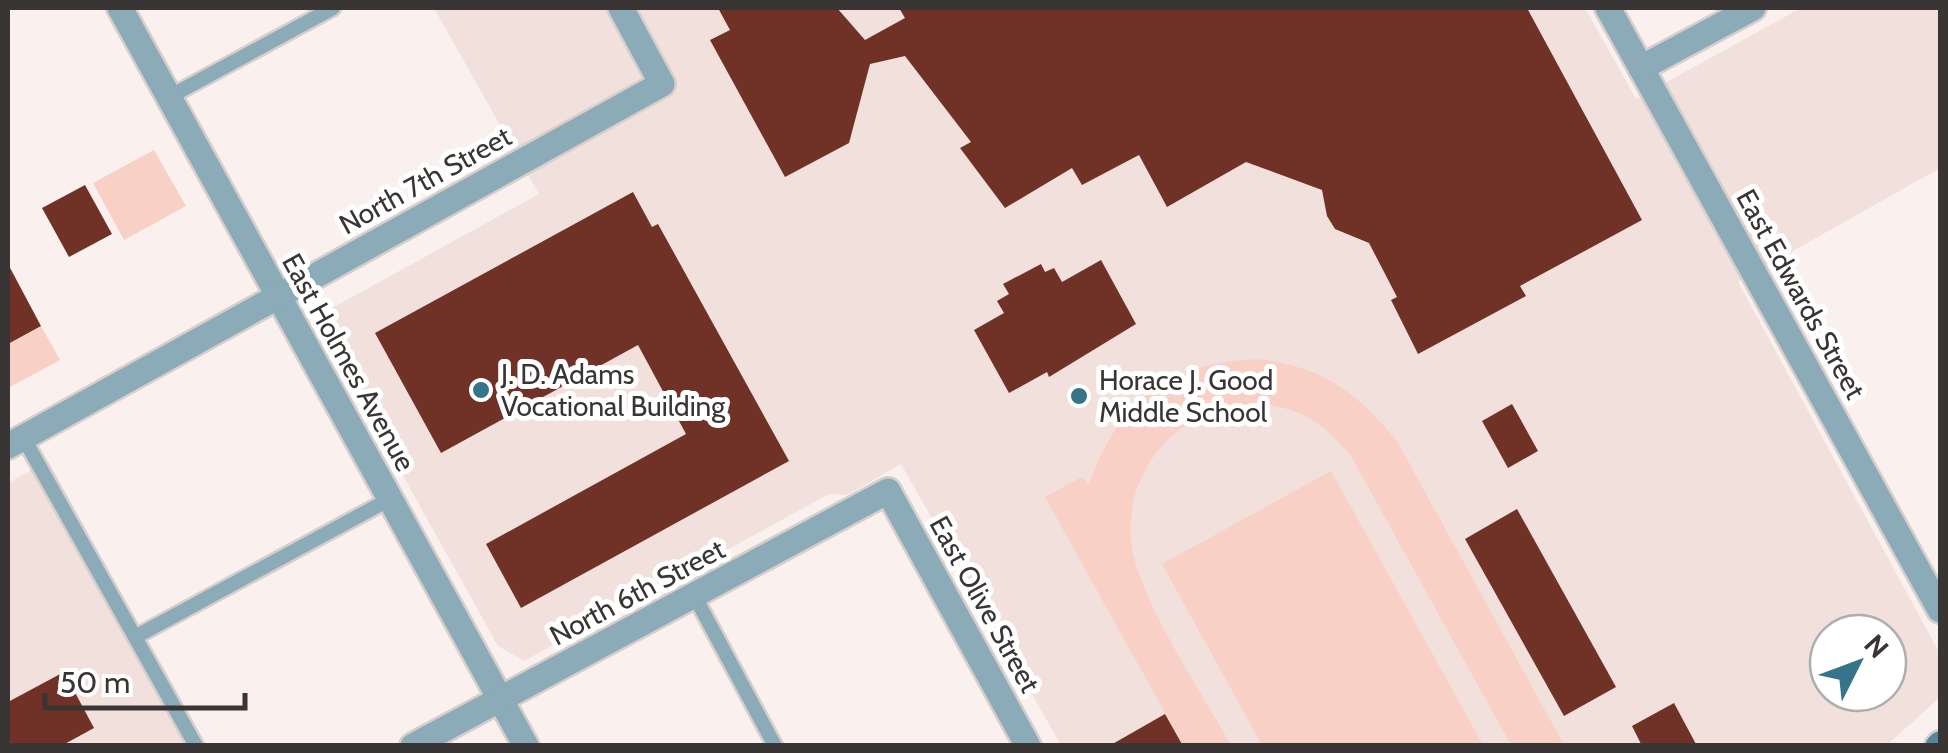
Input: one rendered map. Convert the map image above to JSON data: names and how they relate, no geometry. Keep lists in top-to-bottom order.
{
  "streets": {
    "street": [
      "North 7th Street",
      "East Edwards Street",
      "East Holmes Avenue",
      "North 6th Street",
      "East Olive Street"
    ]
  },
  "crossings": [
    ["North 7th Street", "East Holmes Avenue"],
    ["East Holmes Avenue", "North 6th Street"],
    ["North 6th Street", "East Olive Street"]
  ],
  "places": ["J. D. Adams Vocational Building", "Horace J. Good Middle School"],
  "scale_bar": "50 m",
  "north": "top right"
}
